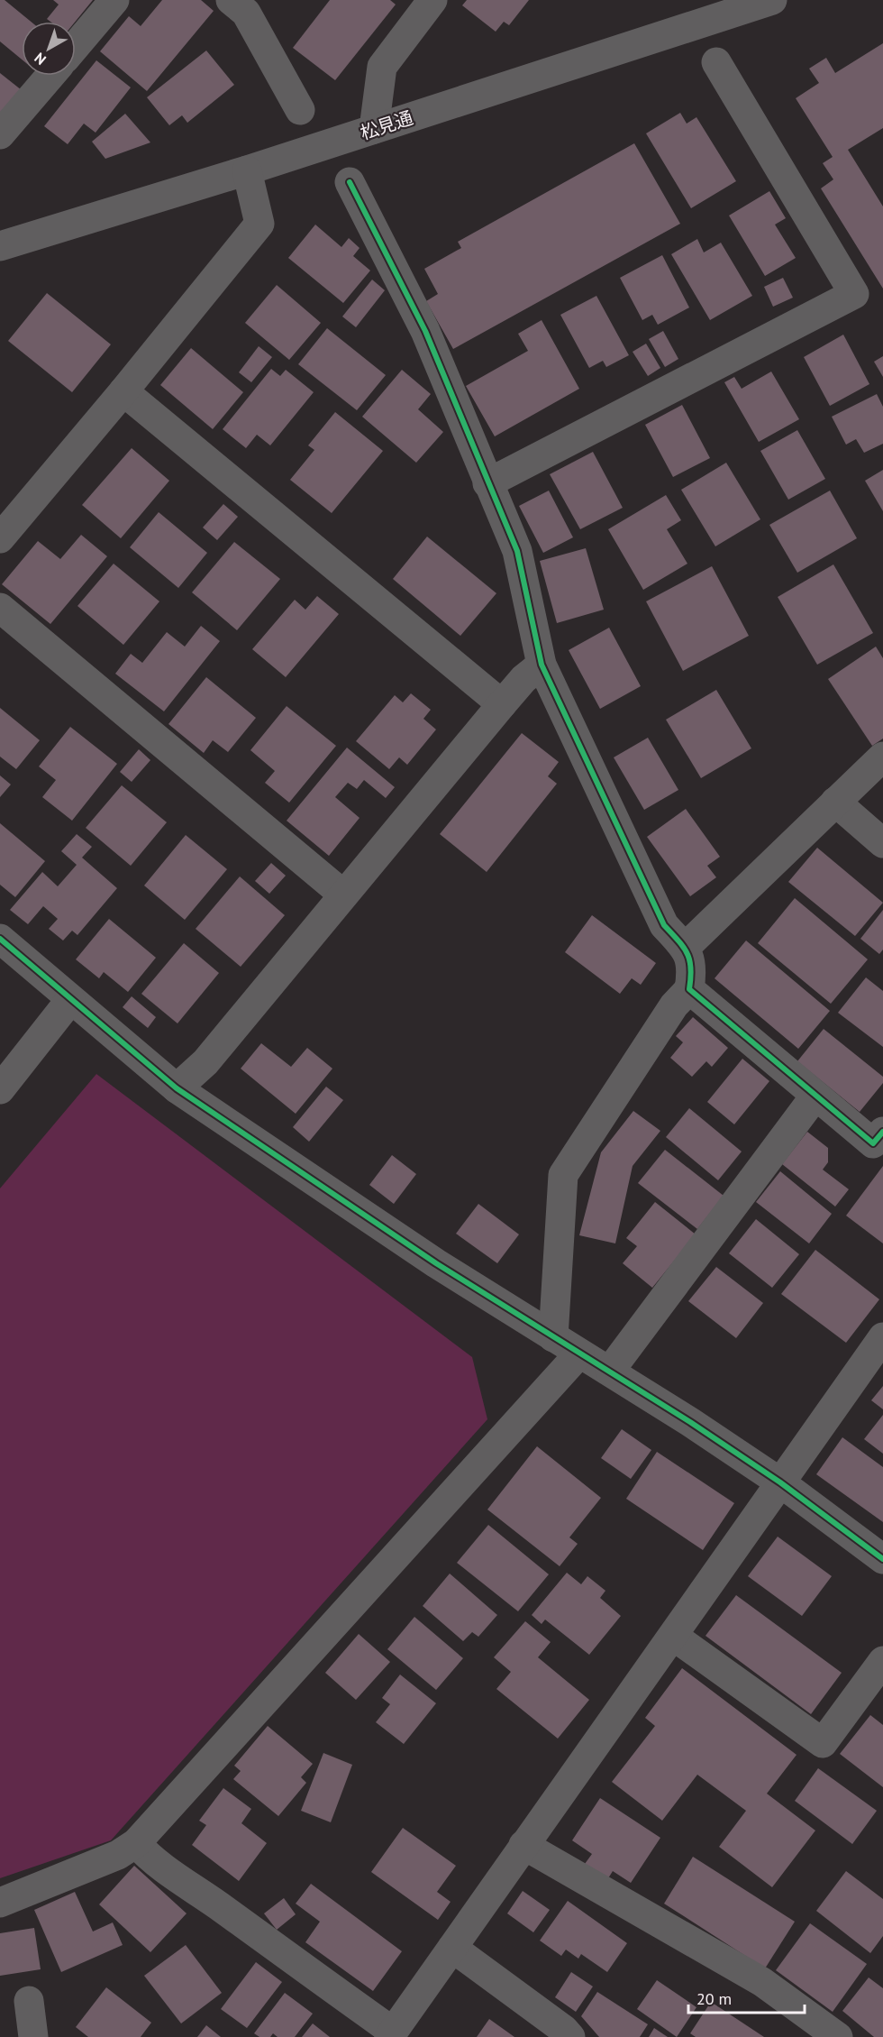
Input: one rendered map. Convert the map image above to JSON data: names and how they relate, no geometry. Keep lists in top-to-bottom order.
{
  "streets": {
    "street": ["松見通"]
  },
  "scale_bar": "20 m",
  "north": "bottom left"
}
